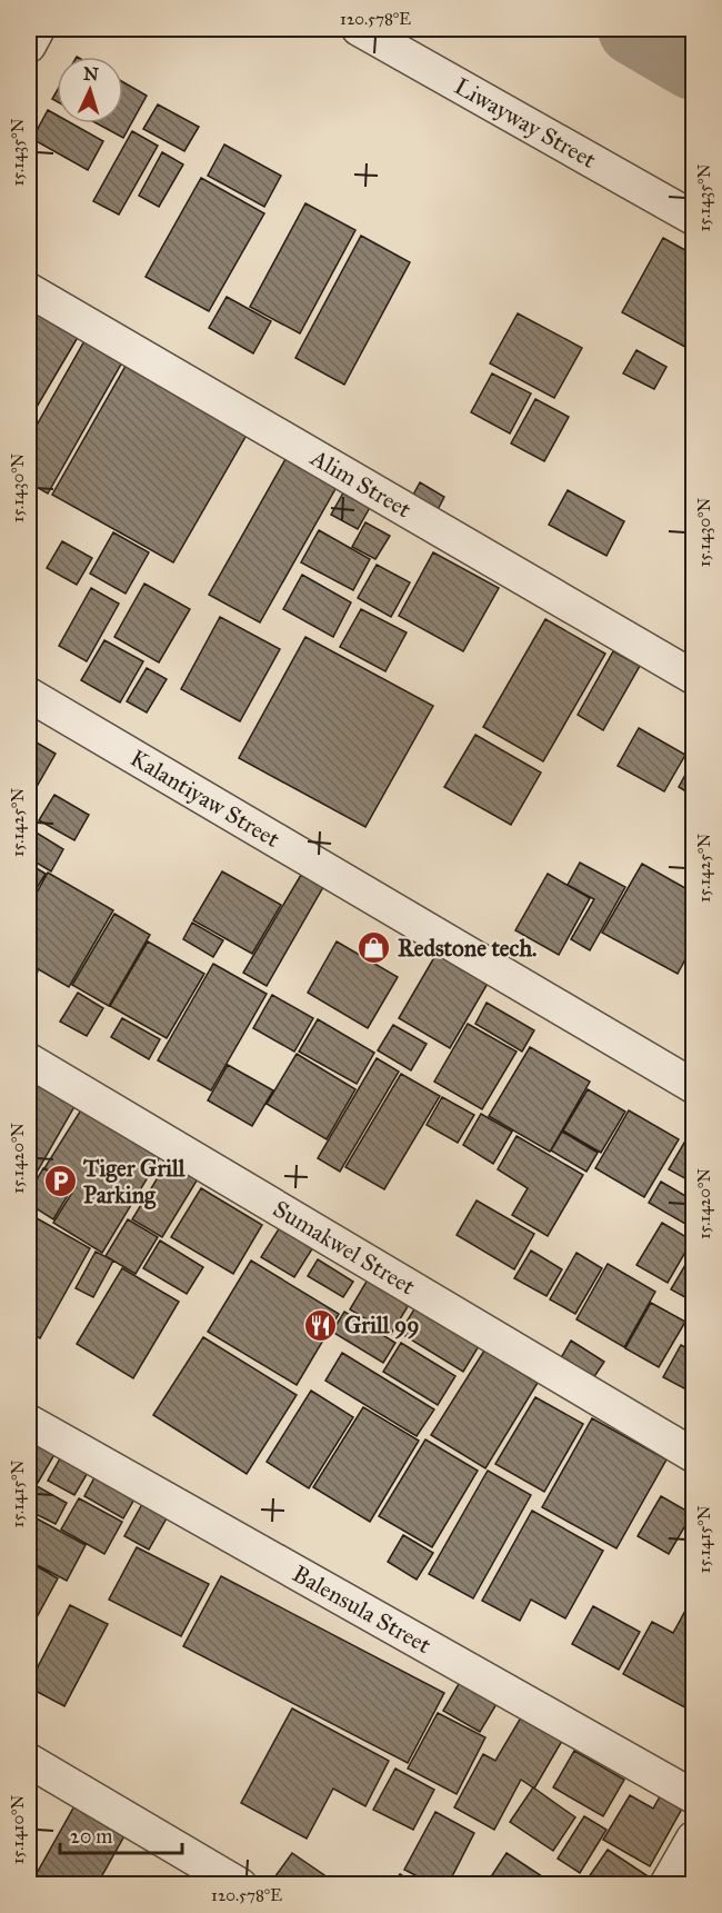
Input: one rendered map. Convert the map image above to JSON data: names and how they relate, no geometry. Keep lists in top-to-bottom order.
{
  "streets": {
    "street": [
      "Liwayway Street",
      "Alim Street",
      "Kalantiyaw Street",
      "Sumakwel Street",
      "Balensula Street"
    ]
  },
  "places": {
    "shop": ["Redstone tech."],
    "parking": ["Tiger Grill Parking"],
    "restaurant": ["Grill 99"]
  },
  "scale_bar": "20 m",
  "north": "top",
  "coordinates": [
    "120.578°E",
    "15.1435°N",
    "15.1430°N",
    "15.1425°N",
    "15.1420°N",
    "15.1415°N",
    "15.1410°N"
  ]
}
